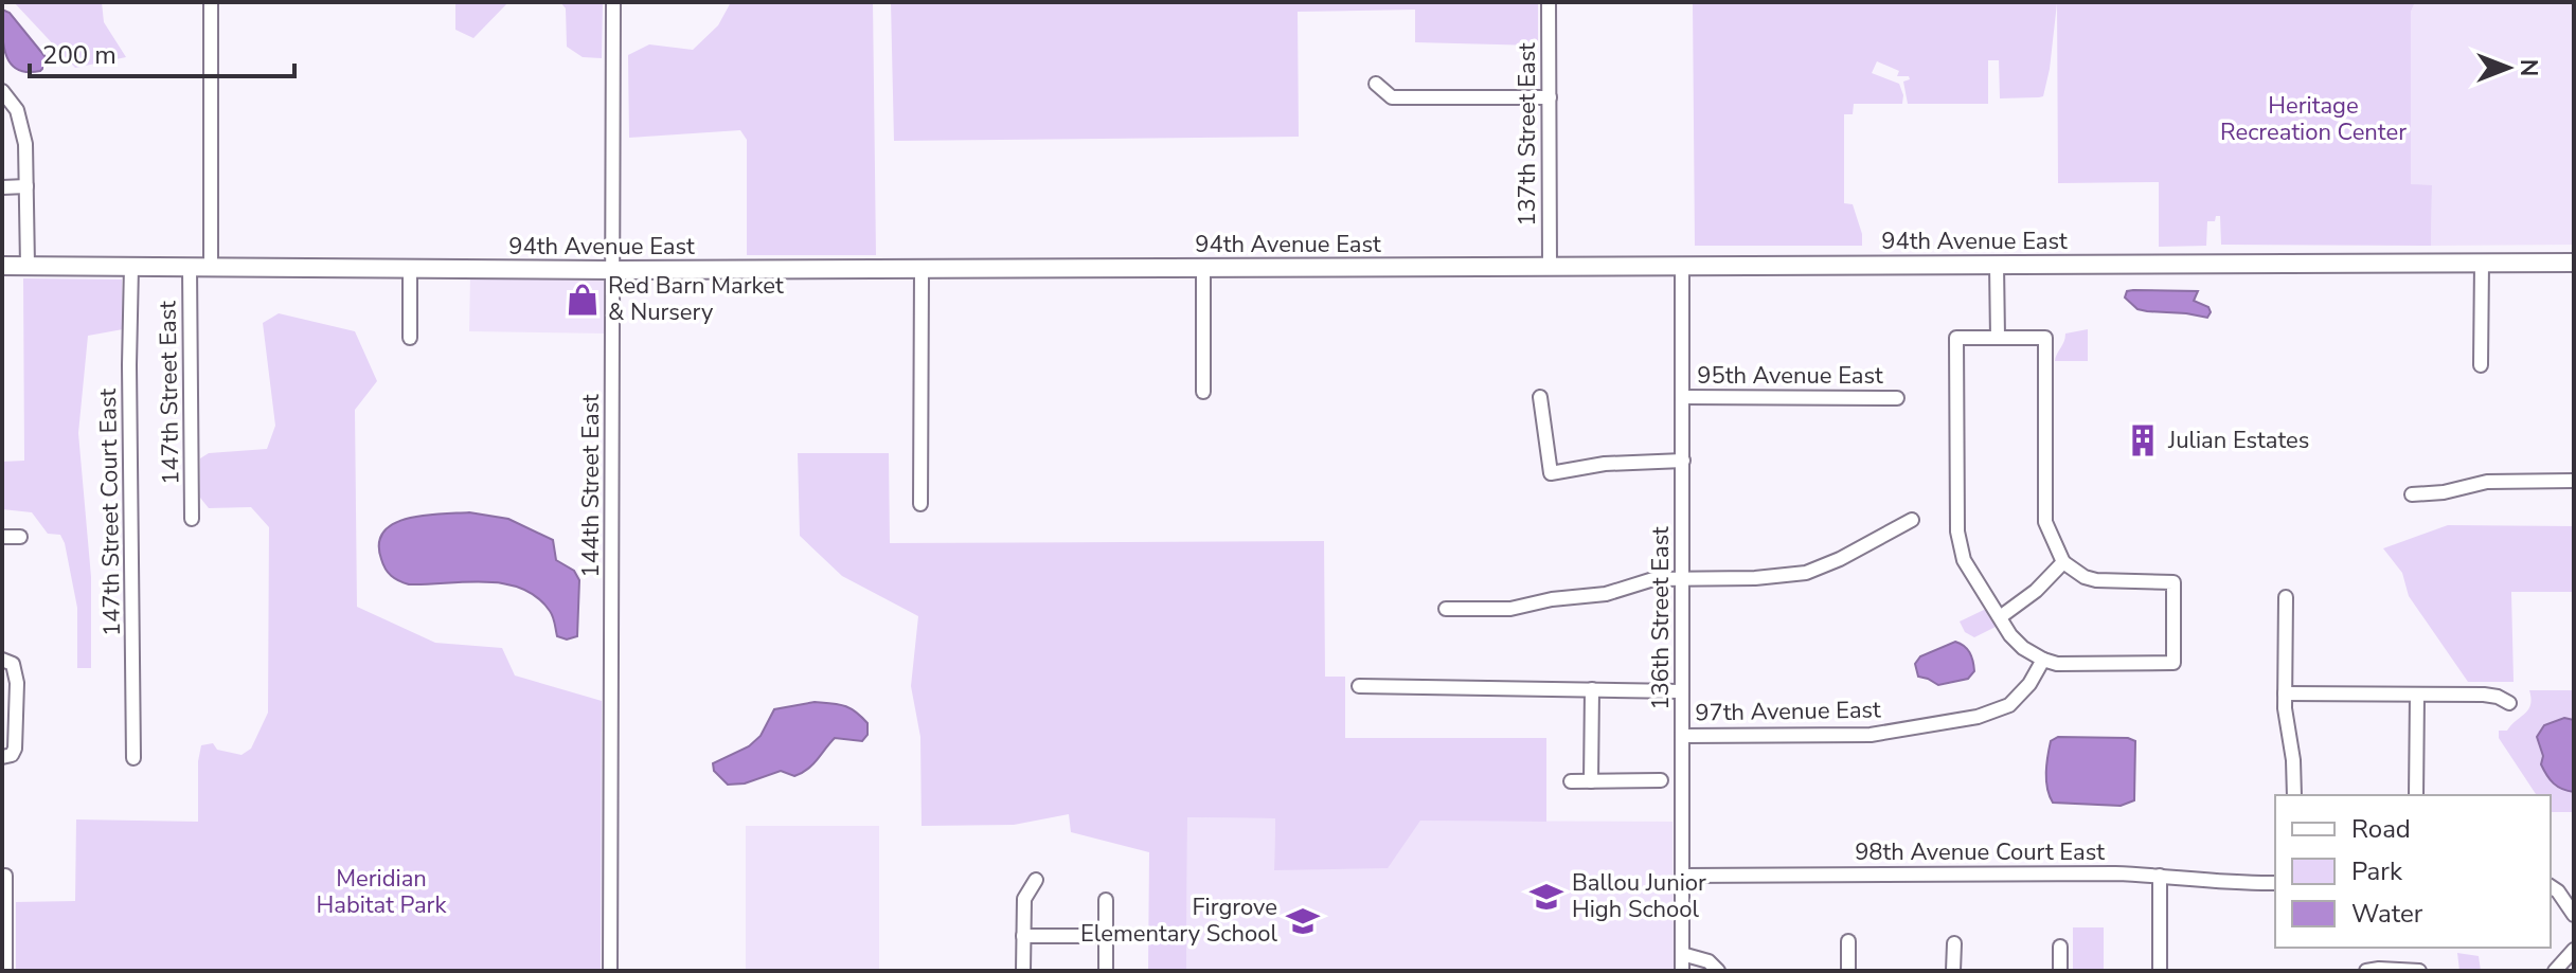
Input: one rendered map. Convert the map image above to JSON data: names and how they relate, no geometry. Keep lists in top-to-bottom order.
{
  "streets": {
    "main road": ["94th Avenue East"],
    "street": [
      "137th Street East",
      "95th Avenue East",
      "147th Street East",
      "144th Street East",
      "147th Street Court East",
      "136th Street East",
      "97th Avenue East",
      "98th Avenue Court East"
    ]
  },
  "crossings": [
    ["137th Street East", "94th Avenue East"],
    ["94th Avenue East", "147th Street East"],
    ["94th Avenue East", "144th Street East"],
    ["94th Avenue East", "147th Street Court East"],
    ["94th Avenue East", "136th Street East"],
    ["95th Avenue East", "136th Street East"],
    ["136th Street East", "97th Avenue East"],
    ["136th Street East", "98th Avenue Court East"]
  ],
  "parks": ["Heritage Recreation Center", "Meridian Habitat Park"],
  "places": {
    "shop": ["Red Barn Market & Nursery"],
    "building": ["Julian Estates"],
    "school or university": ["Ballou Junior High School", "Firgrove Elementary School"]
  },
  "legend": ["Road", "Park", "Water"],
  "scale_bar": "200 m",
  "north": "right"
}
